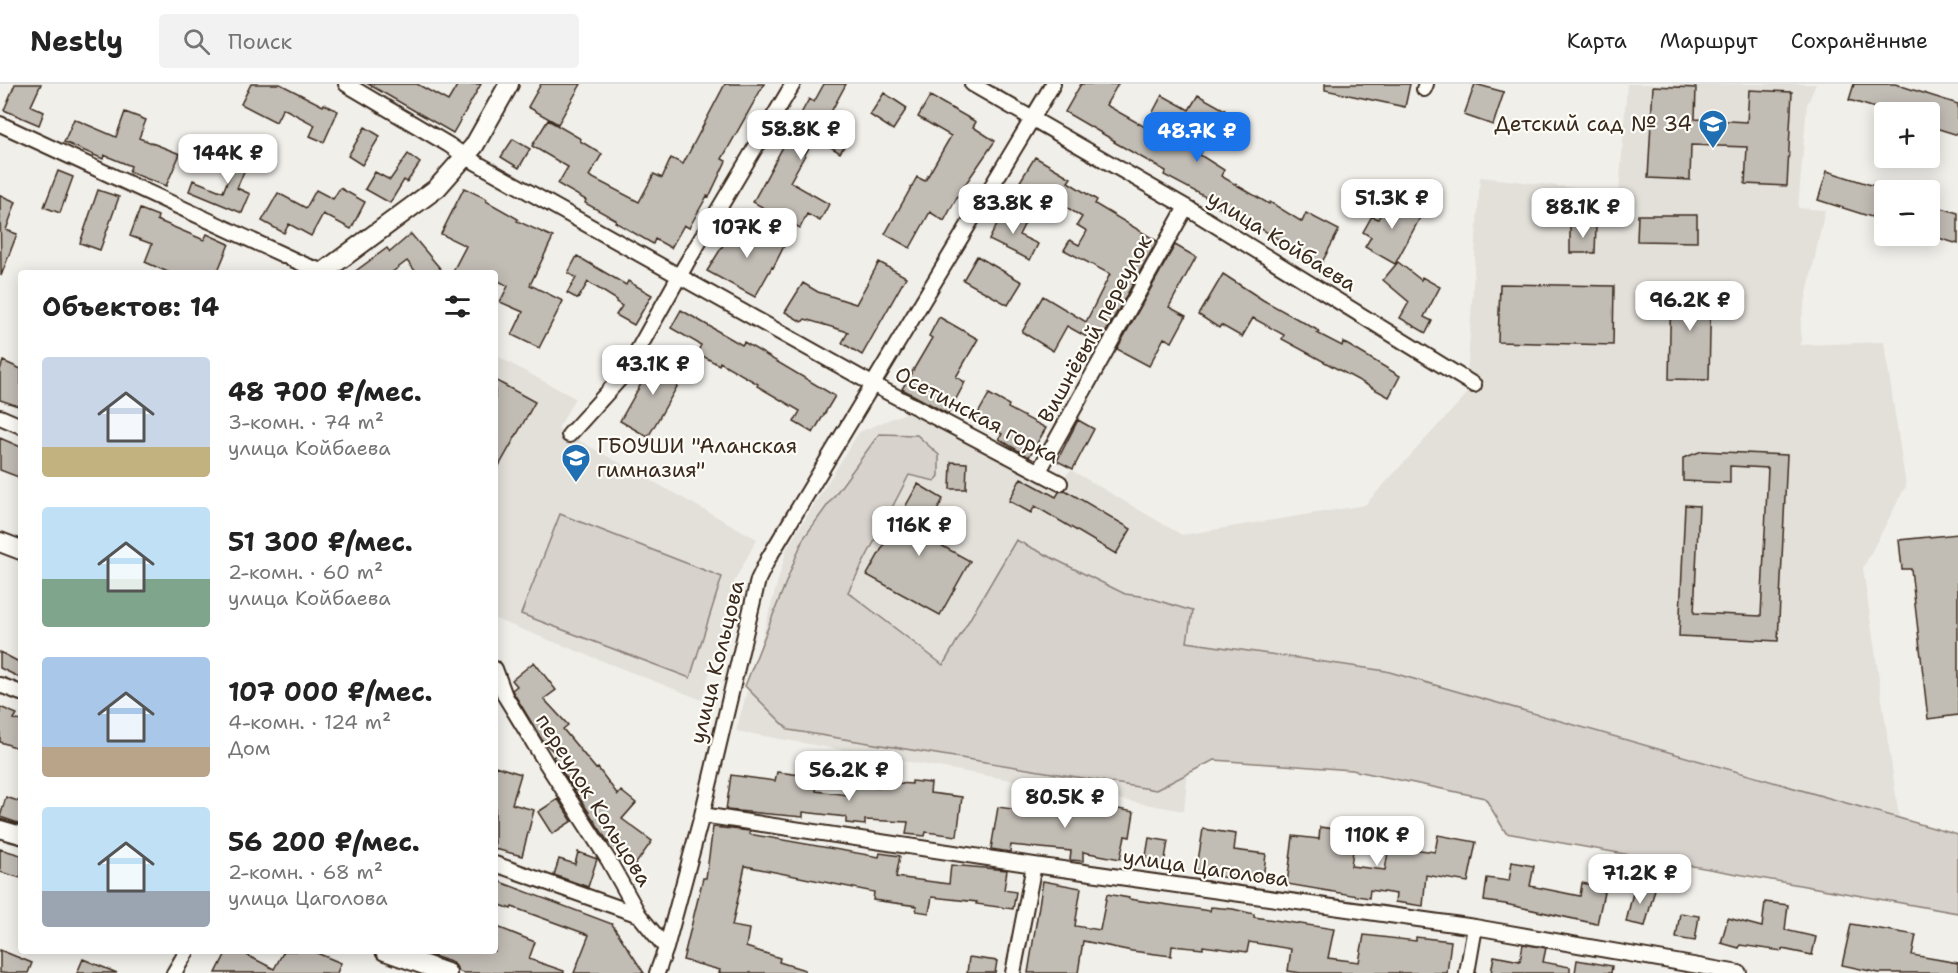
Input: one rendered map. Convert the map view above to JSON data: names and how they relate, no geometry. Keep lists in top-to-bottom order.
{
  "streets": {
    "street": [
      "улица Койбаева",
      "Вишнёвый переулок",
      "Осетинская горка",
      "улица Кольцова",
      "переулок Кольцова",
      "улица Цаголова"
    ]
  },
  "crossings": [
    ["улица Койбаева", "Вишнёвый переулок"],
    ["улица Койбаева", "улица Кольцова"],
    ["Вишнёвый переулок", "Осетинская горка"],
    ["Осетинская горка", "улица Кольцова"],
    ["улица Кольцова", "переулок Кольцова"],
    ["улица Кольцова", "улица Цаголова"]
  ],
  "places": {
    "school or university": ["Детский сад № 34", "ГБОУШИ \"Аланская гимназия\""]
  },
  "page": {
    "header": "Nestly",
    "search": "Поиск",
    "nav": ["Карта", "Маршрут", "Сохранённые"],
    "map_buttons": ["+", "−"],
    "price": [
      "58.8K ₽",
      "48.7K ₽",
      "144K ₽",
      "51.3K ₽",
      "83.8K ₽",
      "88.1K ₽",
      "107K ₽",
      "96.2K ₽",
      "43.1K ₽",
      "116K ₽",
      "56.2K ₽",
      "80.5K ₽",
      "110K ₽",
      "71.2K ₽"
    ],
    "heading": "Объектов: 14",
    "list": [
      {
        "name": "48 700 ₽/мес.",
        "note": "3-комн. · 74 m² · улица Койбаева"
      },
      {
        "name": "51 300 ₽/мес.",
        "note": "2-комн. · 60 m² · улица Койбаева"
      },
      {
        "name": "107 000 ₽/мес.",
        "note": "4-комн. · 124 m² · Дом"
      },
      {
        "name": "56 200 ₽/мес.",
        "note": "2-комн. · 68 m² · улица Цаголова"
      }
    ]
  }
}
